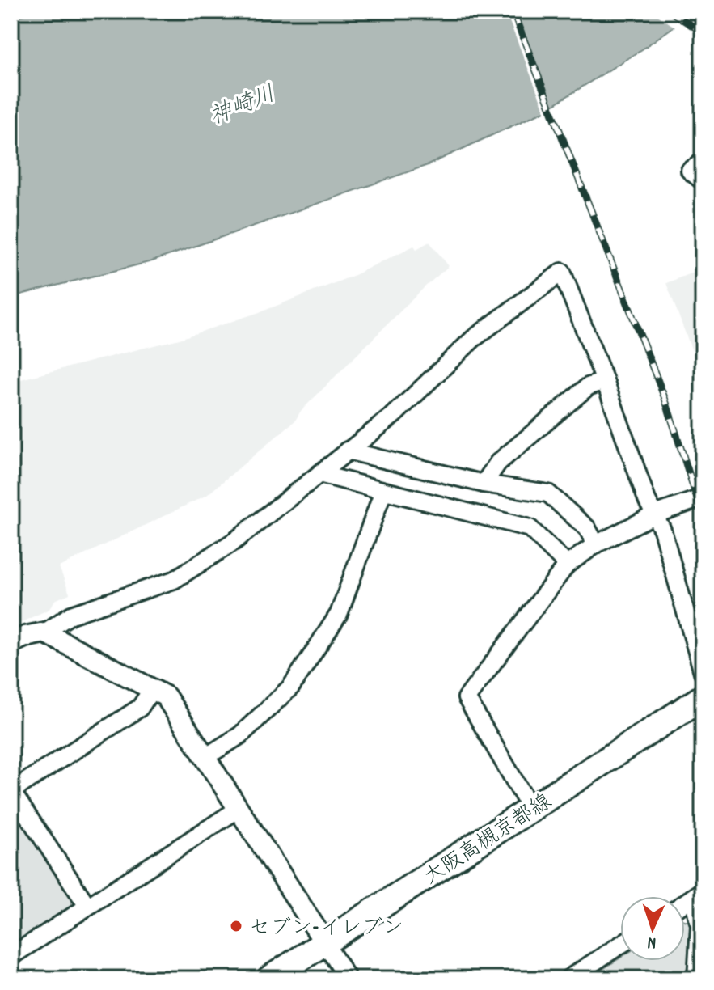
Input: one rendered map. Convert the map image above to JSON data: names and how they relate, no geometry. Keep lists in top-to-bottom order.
{
  "streets": {
    "main road": ["大阪高槻京都線"]
  },
  "water": ["神崎川"],
  "places": ["セブン-イレブン"],
  "north": "bottom"
}
